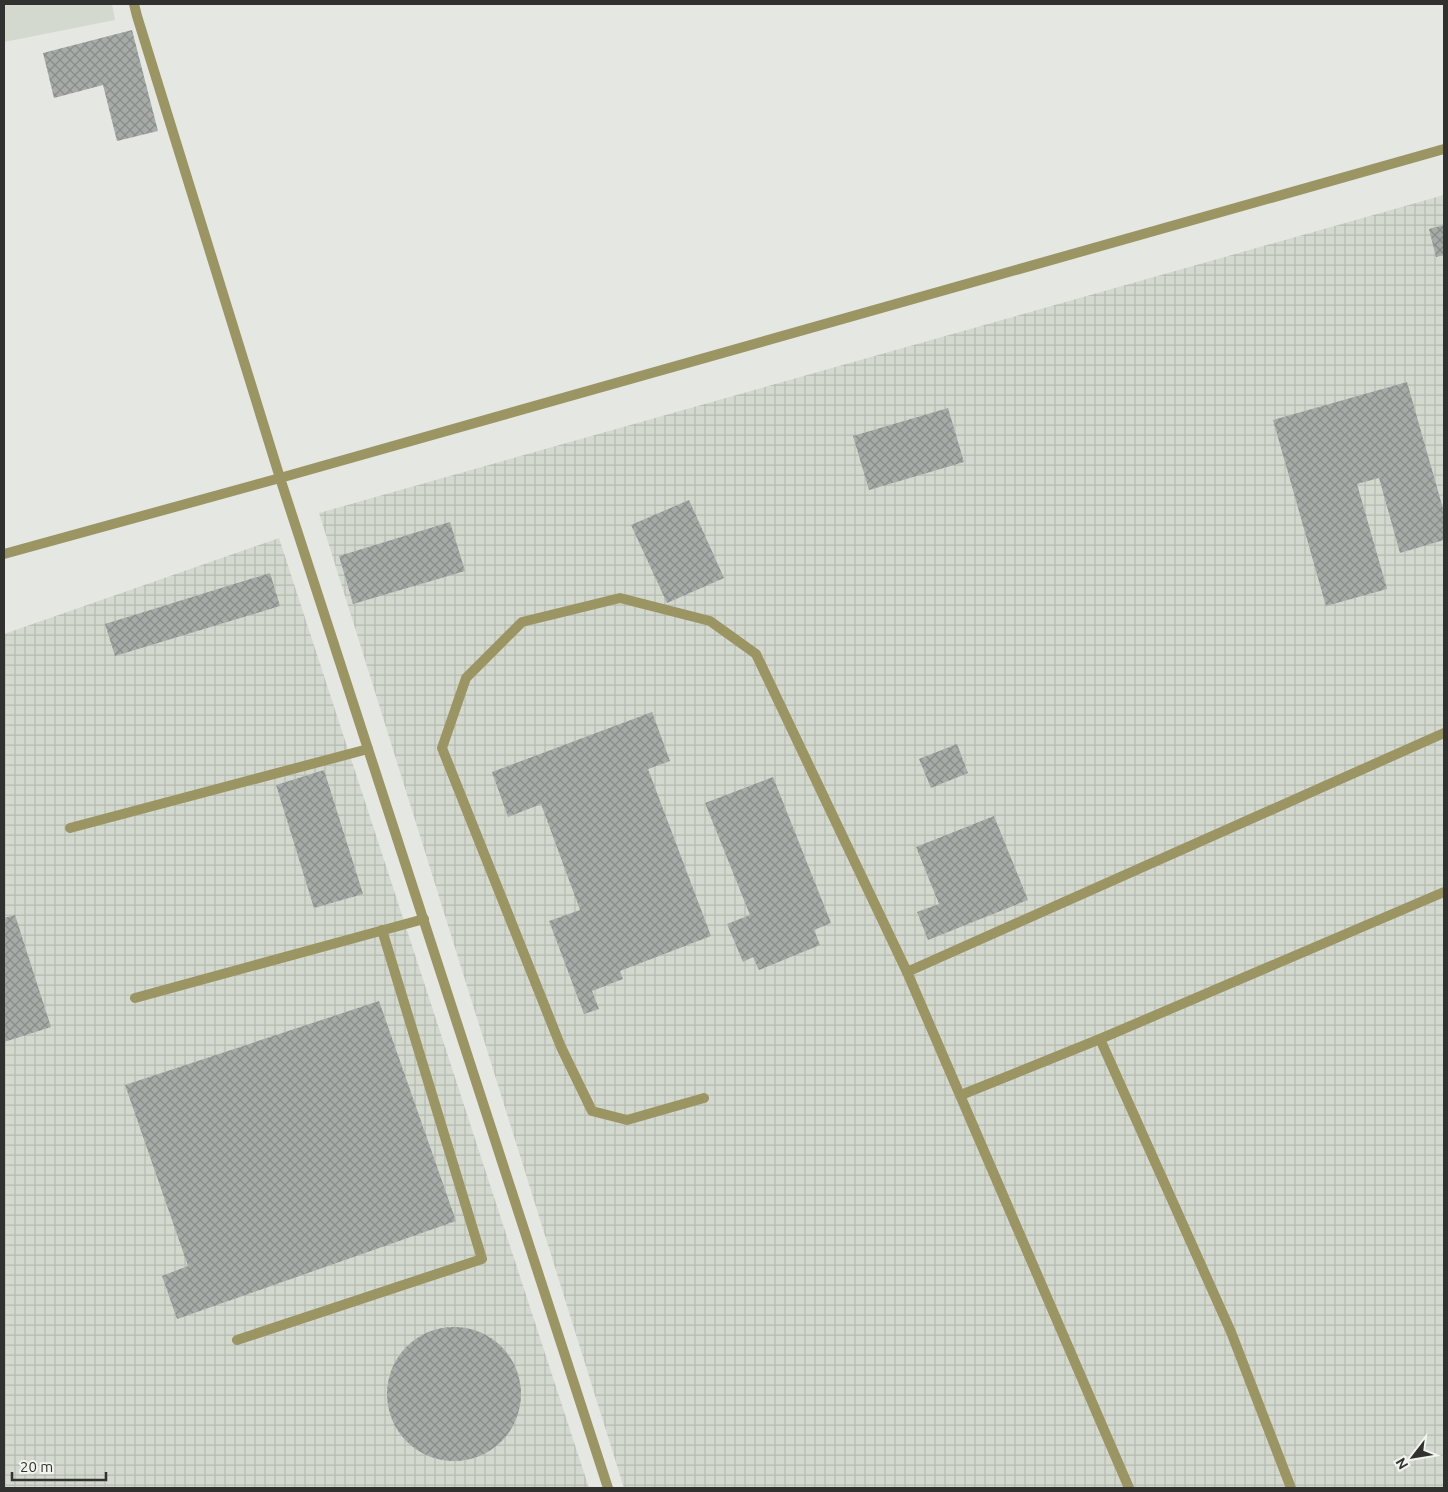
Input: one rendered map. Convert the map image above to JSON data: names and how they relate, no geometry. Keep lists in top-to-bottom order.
{
  "scale_bar": "20 m",
  "north": "bottom left"
}
